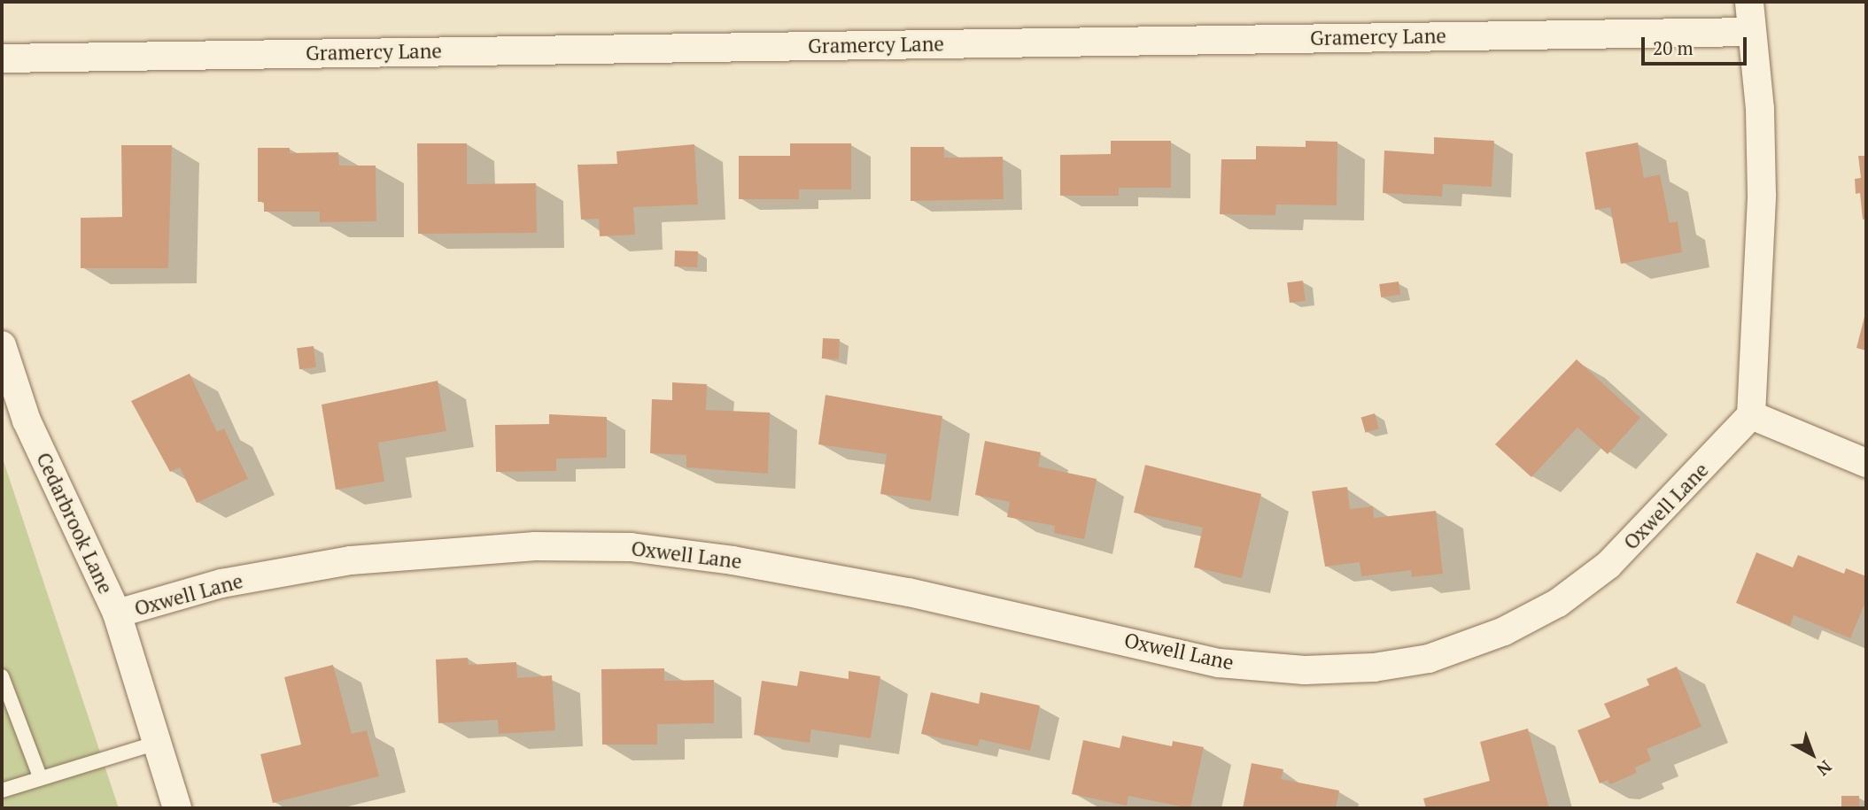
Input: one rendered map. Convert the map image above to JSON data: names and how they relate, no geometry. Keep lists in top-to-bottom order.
{
  "streets": {
    "street": ["Gramercy Lane", "Oxwell Lane", "Cedarbrook Lane"]
  },
  "crossings": [
    ["Oxwell Lane", "Cedarbrook Lane"]
  ],
  "scale_bar": "20 m",
  "north": "bottom right"
}
